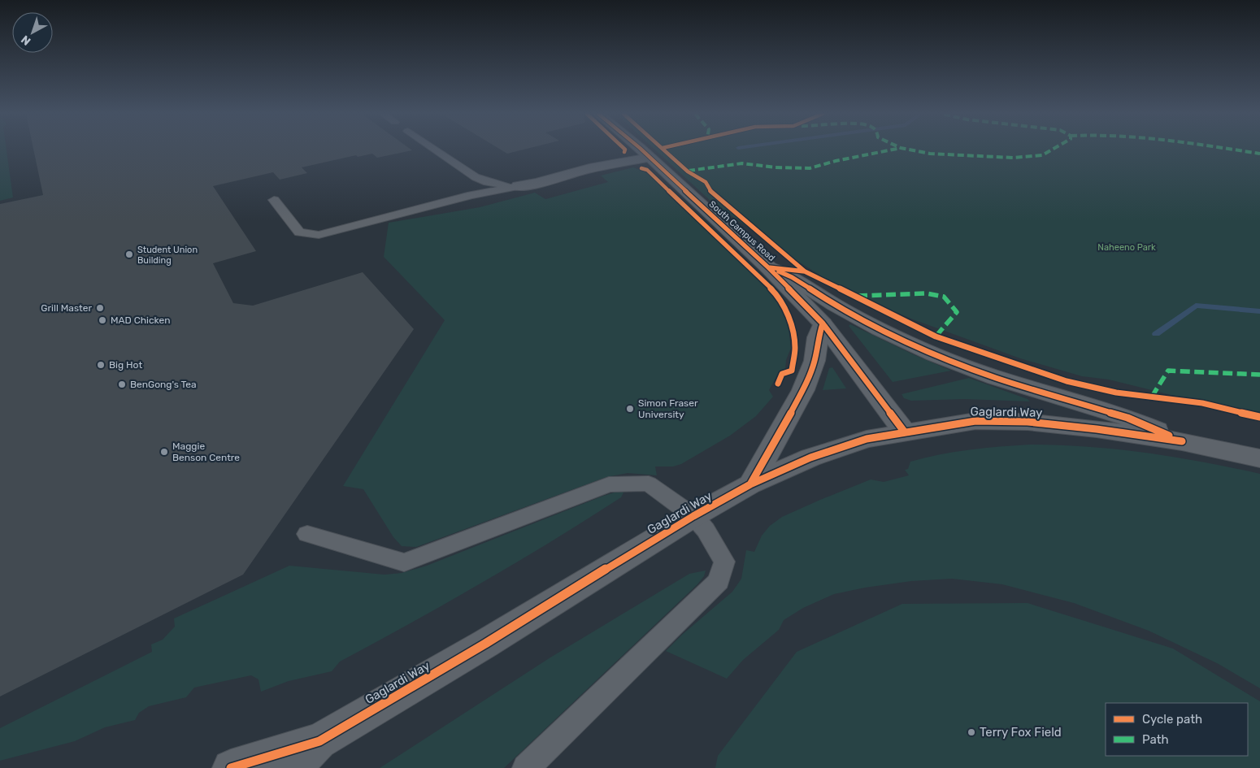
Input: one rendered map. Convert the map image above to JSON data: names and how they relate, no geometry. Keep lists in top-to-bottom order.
{
  "streets": {
    "street": ["South Campus Road", "Gaglardi Way"]
  },
  "crossings": [
    ["South Campus Road", "Gaglardi Way"]
  ],
  "parks": ["Naheeno Park"],
  "places": [
    "Student Union Building",
    "Grill Master",
    "MAD Chicken",
    "Big Hot",
    "BenGong's Tea",
    "Simon Fraser University",
    "Maggie Benson Centre",
    "Terry Fox Field"
  ],
  "legend": ["Cycle path", "Path"],
  "north": "bottom left"
}
